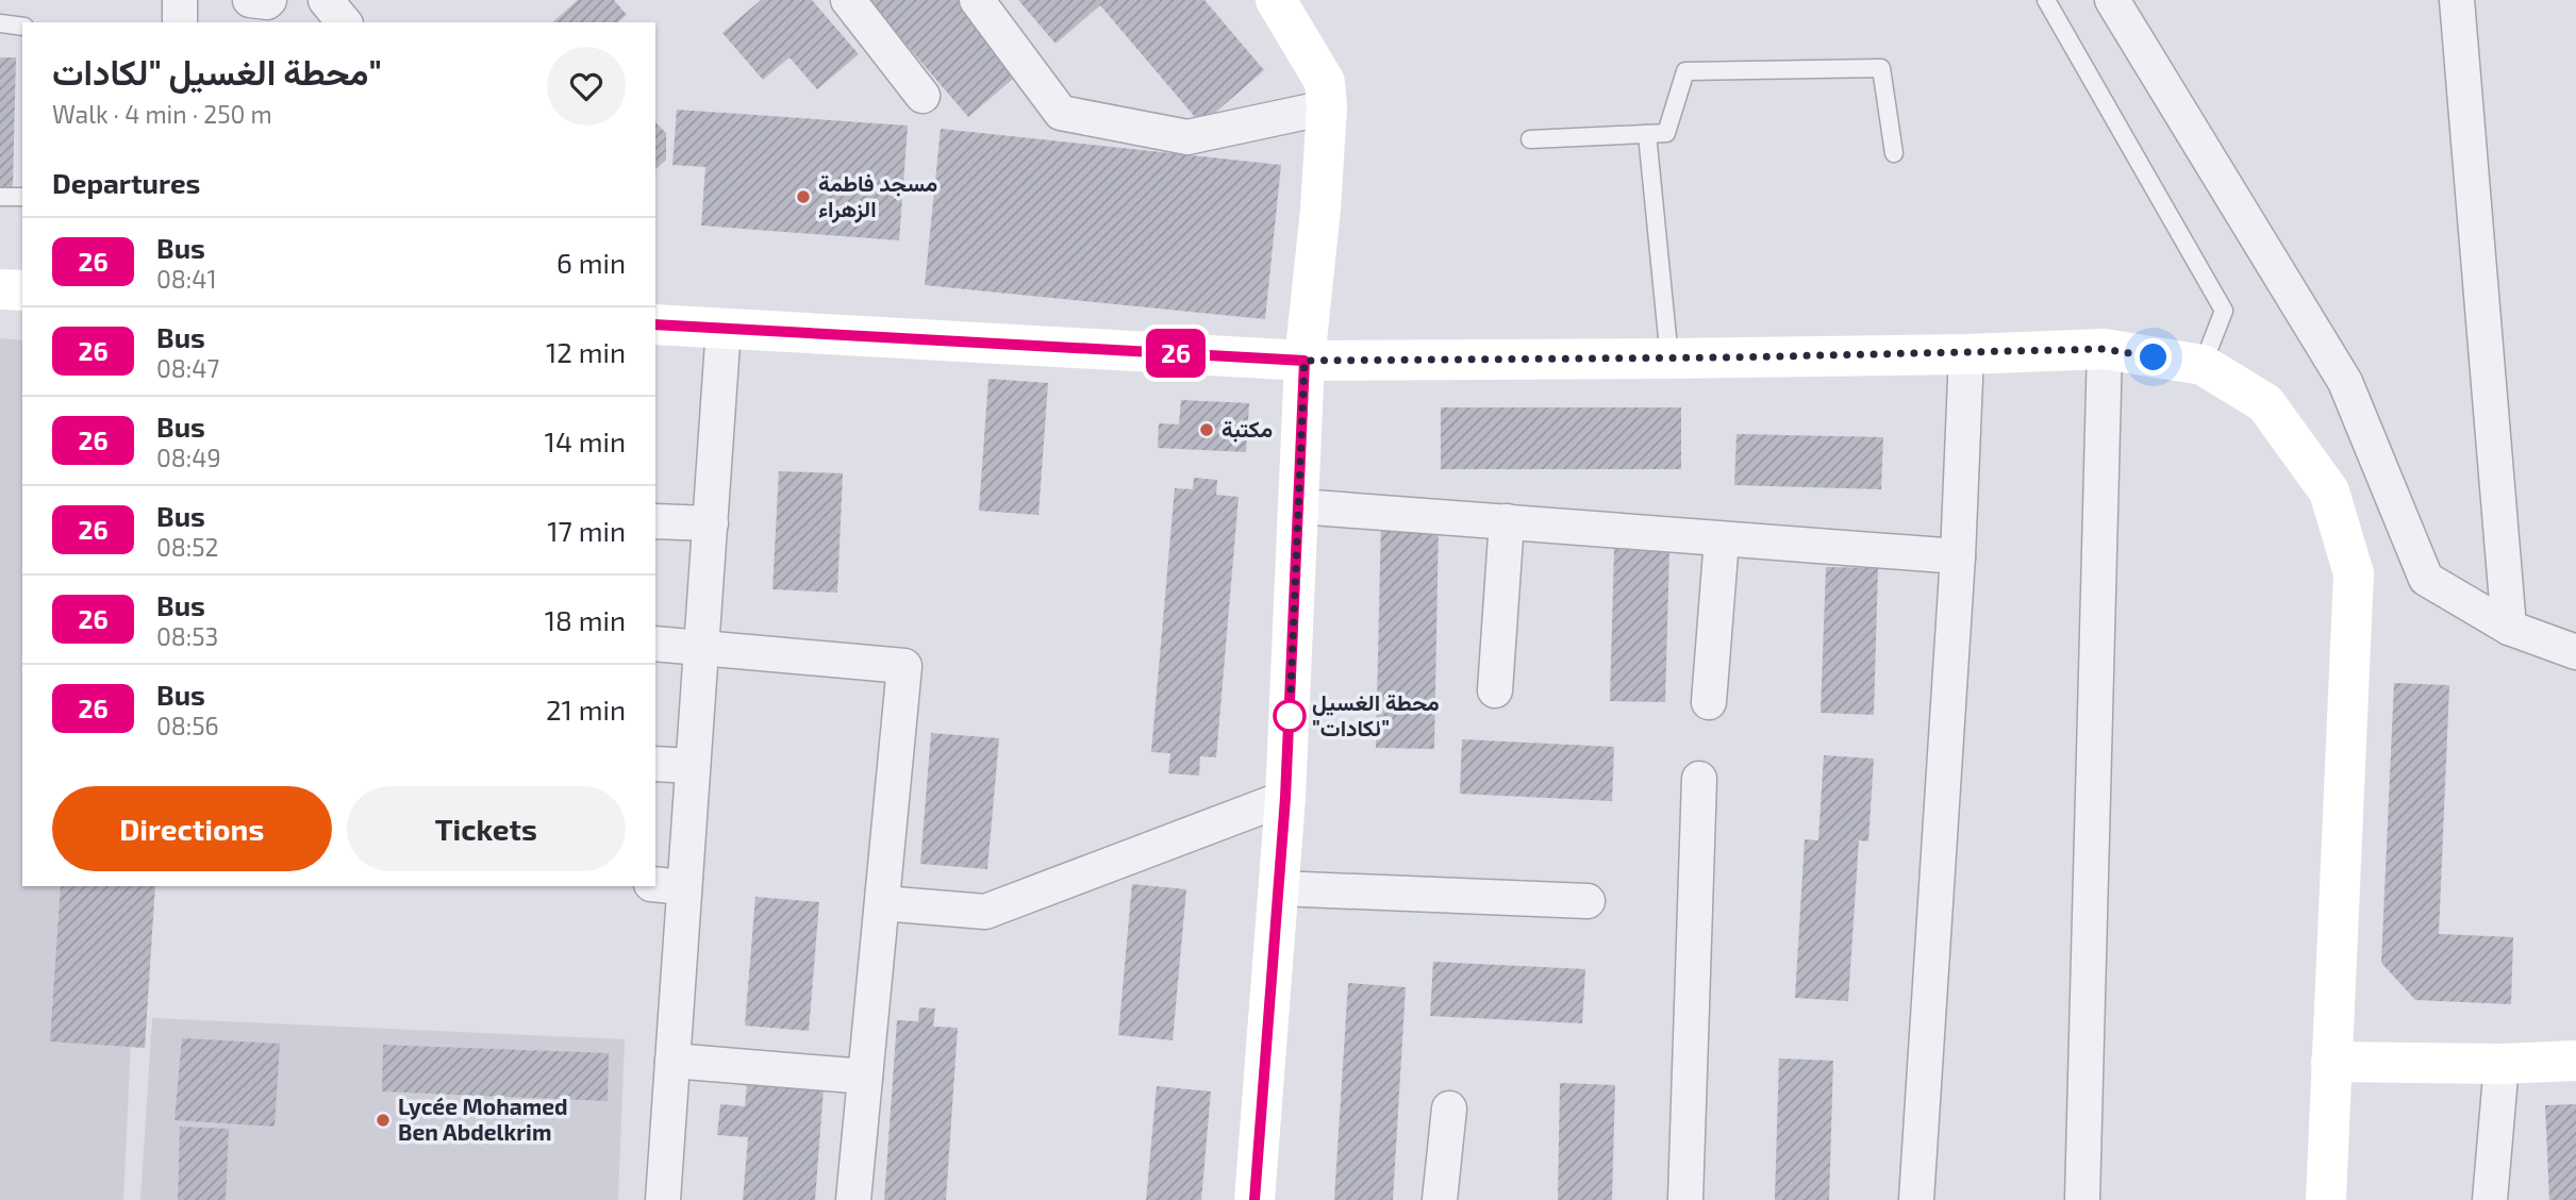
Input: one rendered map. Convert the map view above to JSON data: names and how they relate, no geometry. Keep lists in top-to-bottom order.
{
  "places": [
    "مسجد فاطمة الزهراء",
    "مكتبة",
    "محطة الغسيل \"لكادات\"",
    "Lycée Mohamed Ben Abdelkrim"
  ],
  "lines": ["bus line 26"],
  "page": {
    "on_map": "26",
    "heading": [
      ["محطة الغسيل \"لكادات\"", "Walk · 4 min · 250 m"],
      "Departures"
    ],
    "list": [
      {
        "mark": "26",
        "name": "Bus",
        "note": "08:41",
        "value": "6 min"
      },
      {
        "mark": "26",
        "name": "Bus",
        "note": "08:47",
        "value": "12 min"
      },
      {
        "mark": "26",
        "name": "Bus",
        "note": "08:49",
        "value": "14 min"
      },
      {
        "mark": "26",
        "name": "Bus",
        "note": "08:52",
        "value": "17 min"
      },
      {
        "mark": "26",
        "name": "Bus",
        "note": "08:53",
        "value": "18 min"
      },
      {
        "mark": "26",
        "name": "Bus",
        "note": "08:56",
        "value": "21 min"
      }
    ],
    "buttons": ["Directions", "Tickets"]
  }
}
